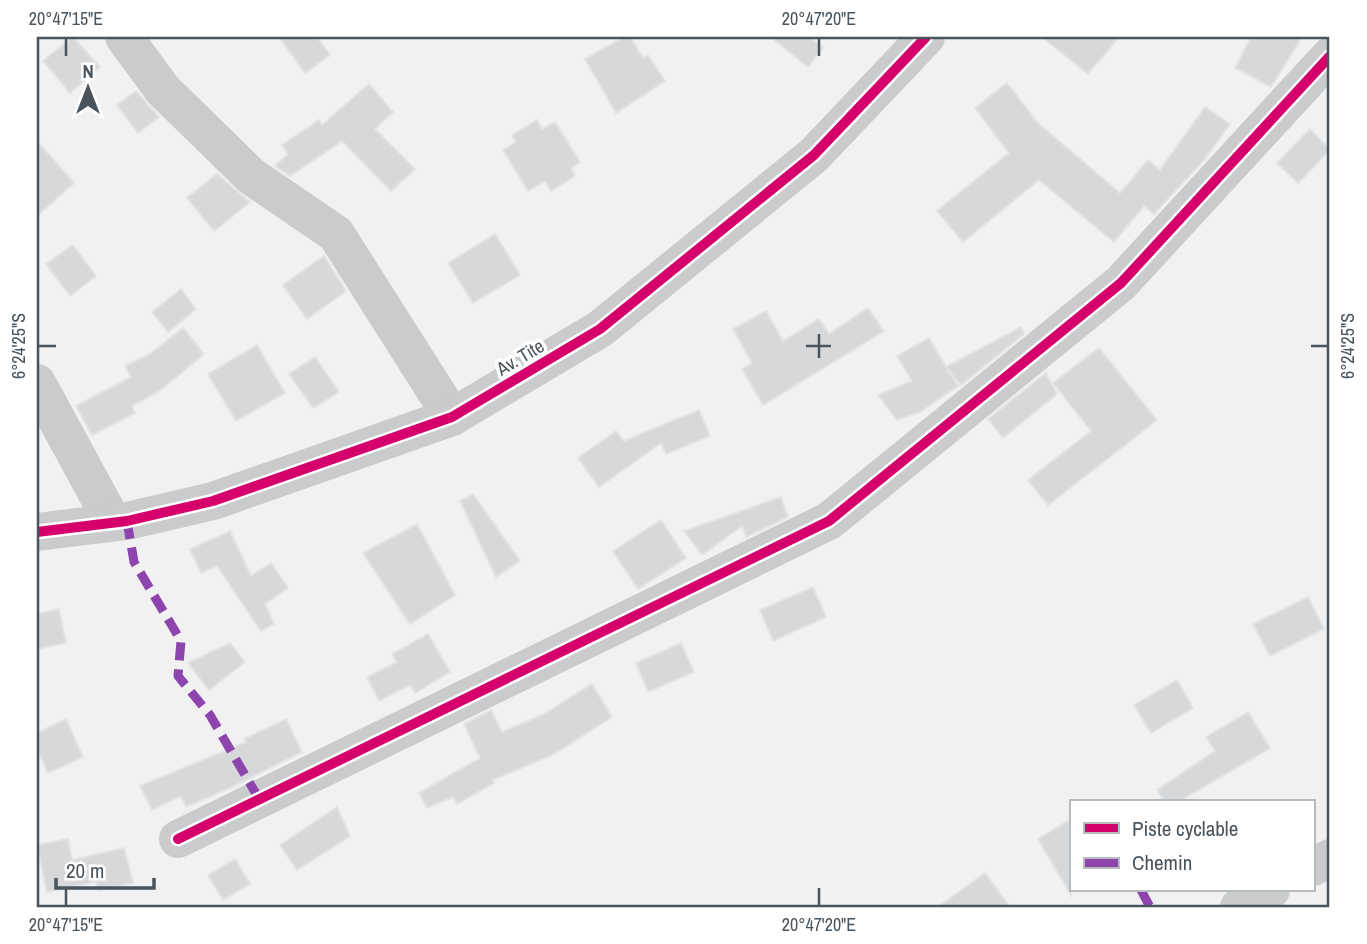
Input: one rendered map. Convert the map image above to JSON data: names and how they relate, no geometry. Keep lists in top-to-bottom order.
{
  "streets": {
    "street": ["Av. Tite"]
  },
  "legend": ["Piste cyclable", "Chemin"],
  "scale_bar": "20 m",
  "north": "top",
  "coordinates": ["20°47'15\"E", "20°47'20\"E", "6°24'25\"S"]
}
